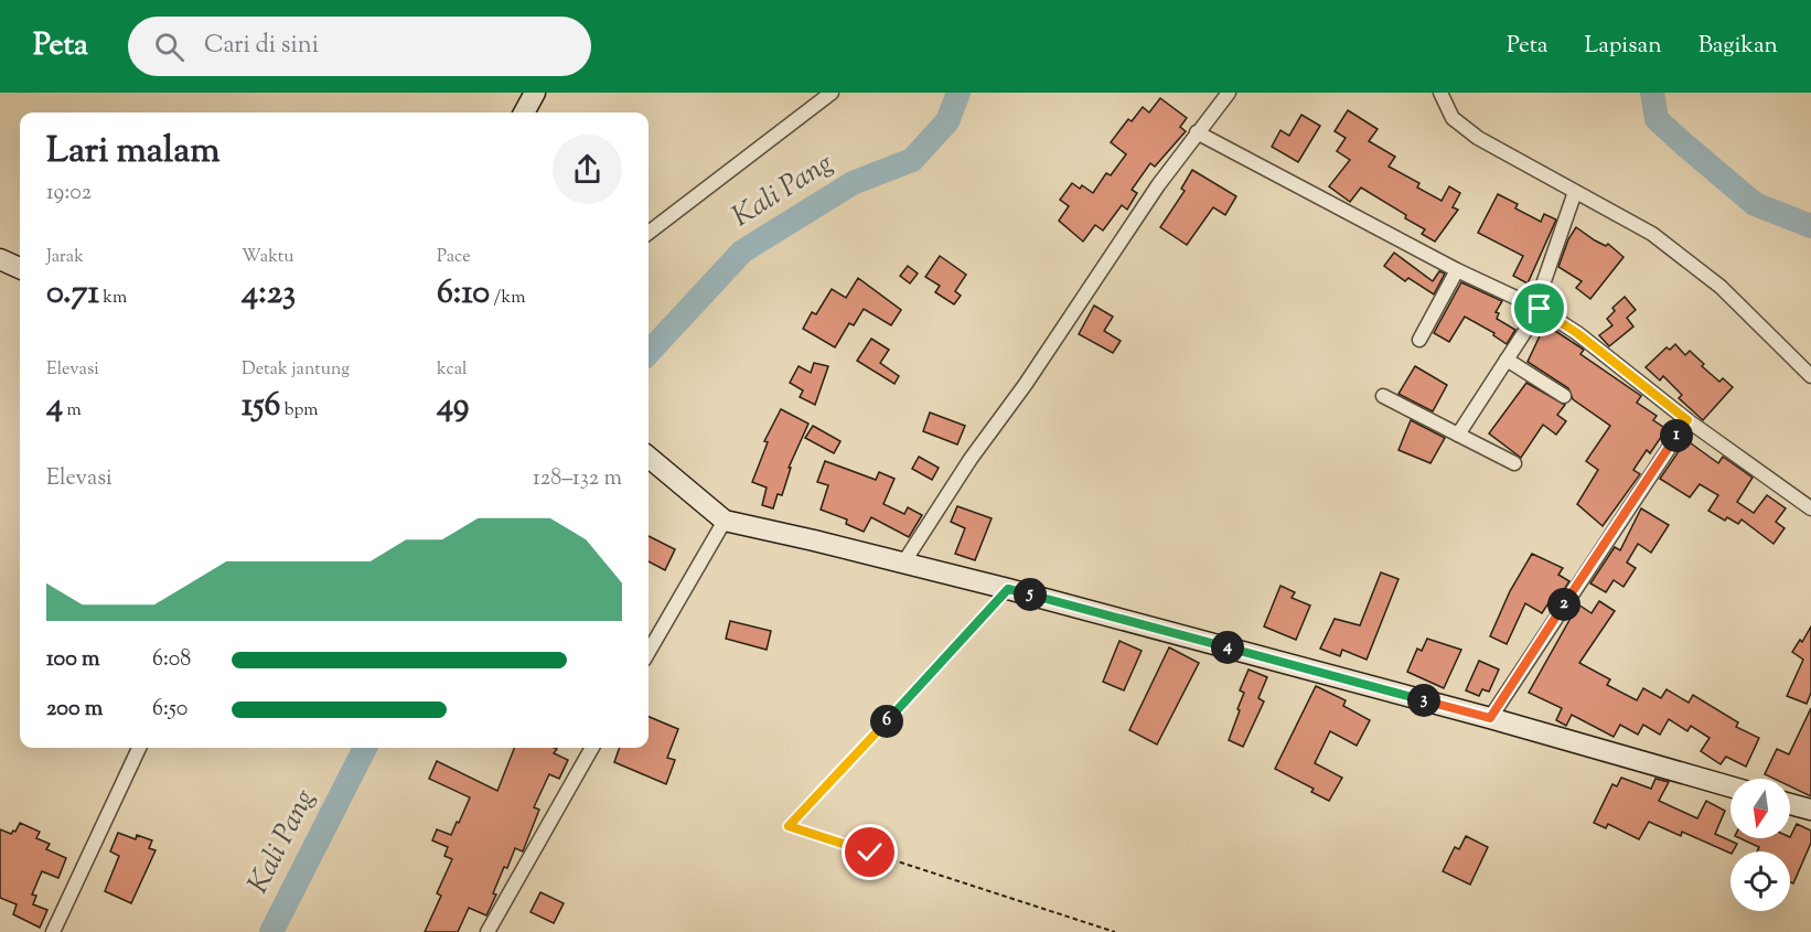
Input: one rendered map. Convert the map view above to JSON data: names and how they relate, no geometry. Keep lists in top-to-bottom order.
{
  "water": ["Kali Pang"],
  "north": "bottom",
  "page": {
    "header": "Peta",
    "search": "Cari di sini",
    "nav": ["Peta", "Lapisan", "Bagikan"],
    "heading": ["Lari malam", "19:02"],
    "stats": [
      ["Jarak", "0.71 km"],
      ["Waktu", "4:23"],
      ["Pace", "6:10 /km"],
      ["Elevasi", "4 m"],
      ["Detak jantung", "156 bpm"],
      ["kcal", "49"]
    ],
    "pins": [
      "1",
      "5",
      "2",
      "4",
      "3",
      "6"
    ],
    "chart": ["Elevasi", "128–132 m"],
    "list": [
      {
        "name": "100 m",
        "note": "6:08"
      },
      {
        "name": "200 m",
        "note": "6:50"
      }
    ]
  }
}
